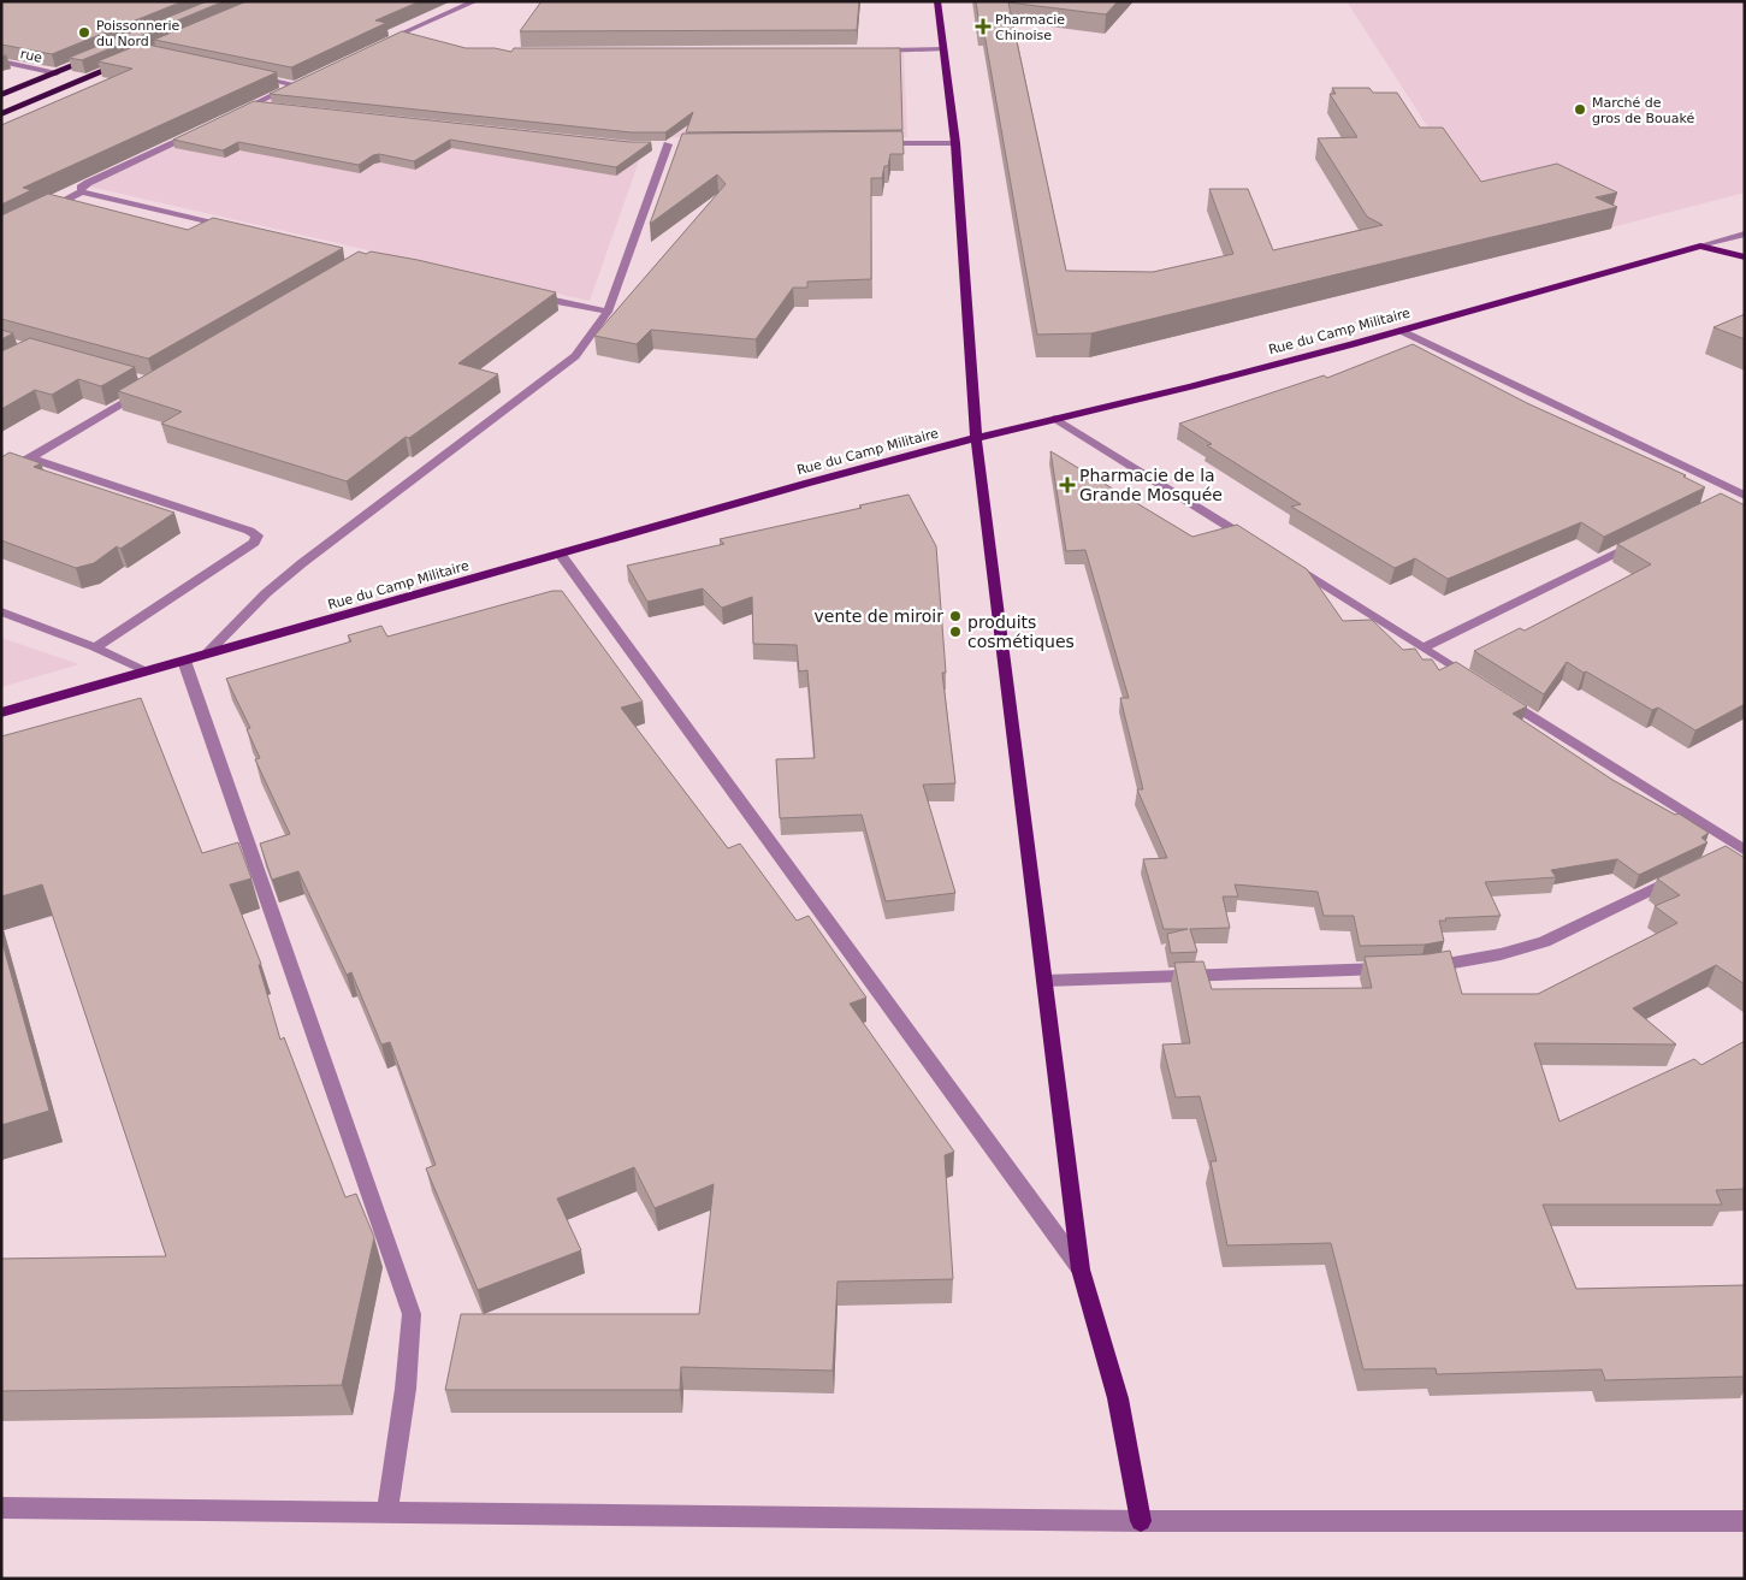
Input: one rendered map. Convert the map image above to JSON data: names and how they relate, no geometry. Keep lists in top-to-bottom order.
{
  "streets": {
    "main road": ["Rue du Camp Militaire"],
    "street": ["rue"]
  },
  "places": {
    "health": ["Pharmacie Chinoise", "Pharmacie de la Grande Mosquée"],
    "other": [
      "Poissonnerie du Nord",
      "Marché de gros de Bouaké",
      "vente de miroir",
      "produits cosmétiques"
    ]
  }
}
